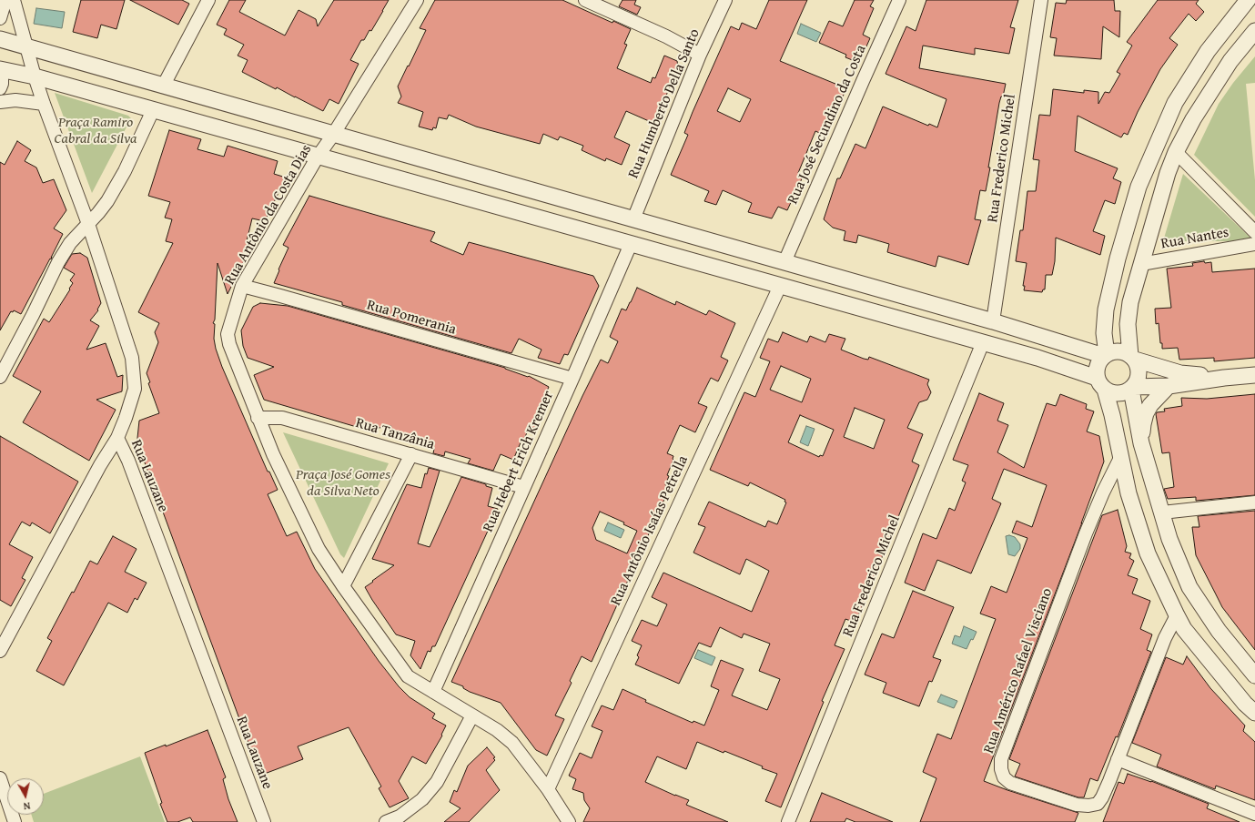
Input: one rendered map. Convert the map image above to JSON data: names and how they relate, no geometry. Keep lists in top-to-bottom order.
{
  "streets": {
    "street": [
      "Rua Humberto Della Santo",
      "Rua José Secundino da Costa",
      "Rua Frederico Michel",
      "Rua Antônio da Costa Dias",
      "Rua Nantes",
      "Rua Pomerania",
      "Rua Tanzânia",
      "Rua Hebert Erich Kremer",
      "Rua Lauzane",
      "Rua Antônio Isaías Petrella",
      "Rua Américo Rafael Visciano"
    ]
  },
  "crossings": [
    ["Rua Antônio da Costa Dias", "Rua Pomerania"],
    ["Rua Antônio da Costa Dias", "Rua Tanzânia"],
    ["Rua Antônio da Costa Dias", "Rua Hebert Erich Kremer"],
    ["Rua Antônio da Costa Dias", "Rua Antônio Isaías Petrella"],
    ["Rua Pomerania", "Rua Hebert Erich Kremer"],
    ["Rua Tanzânia", "Rua Hebert Erich Kremer"]
  ],
  "parks": ["Praça Ramiro Cabral da Silva", "Praça José Gomes da Silva Neto"],
  "north": "bottom"
}
